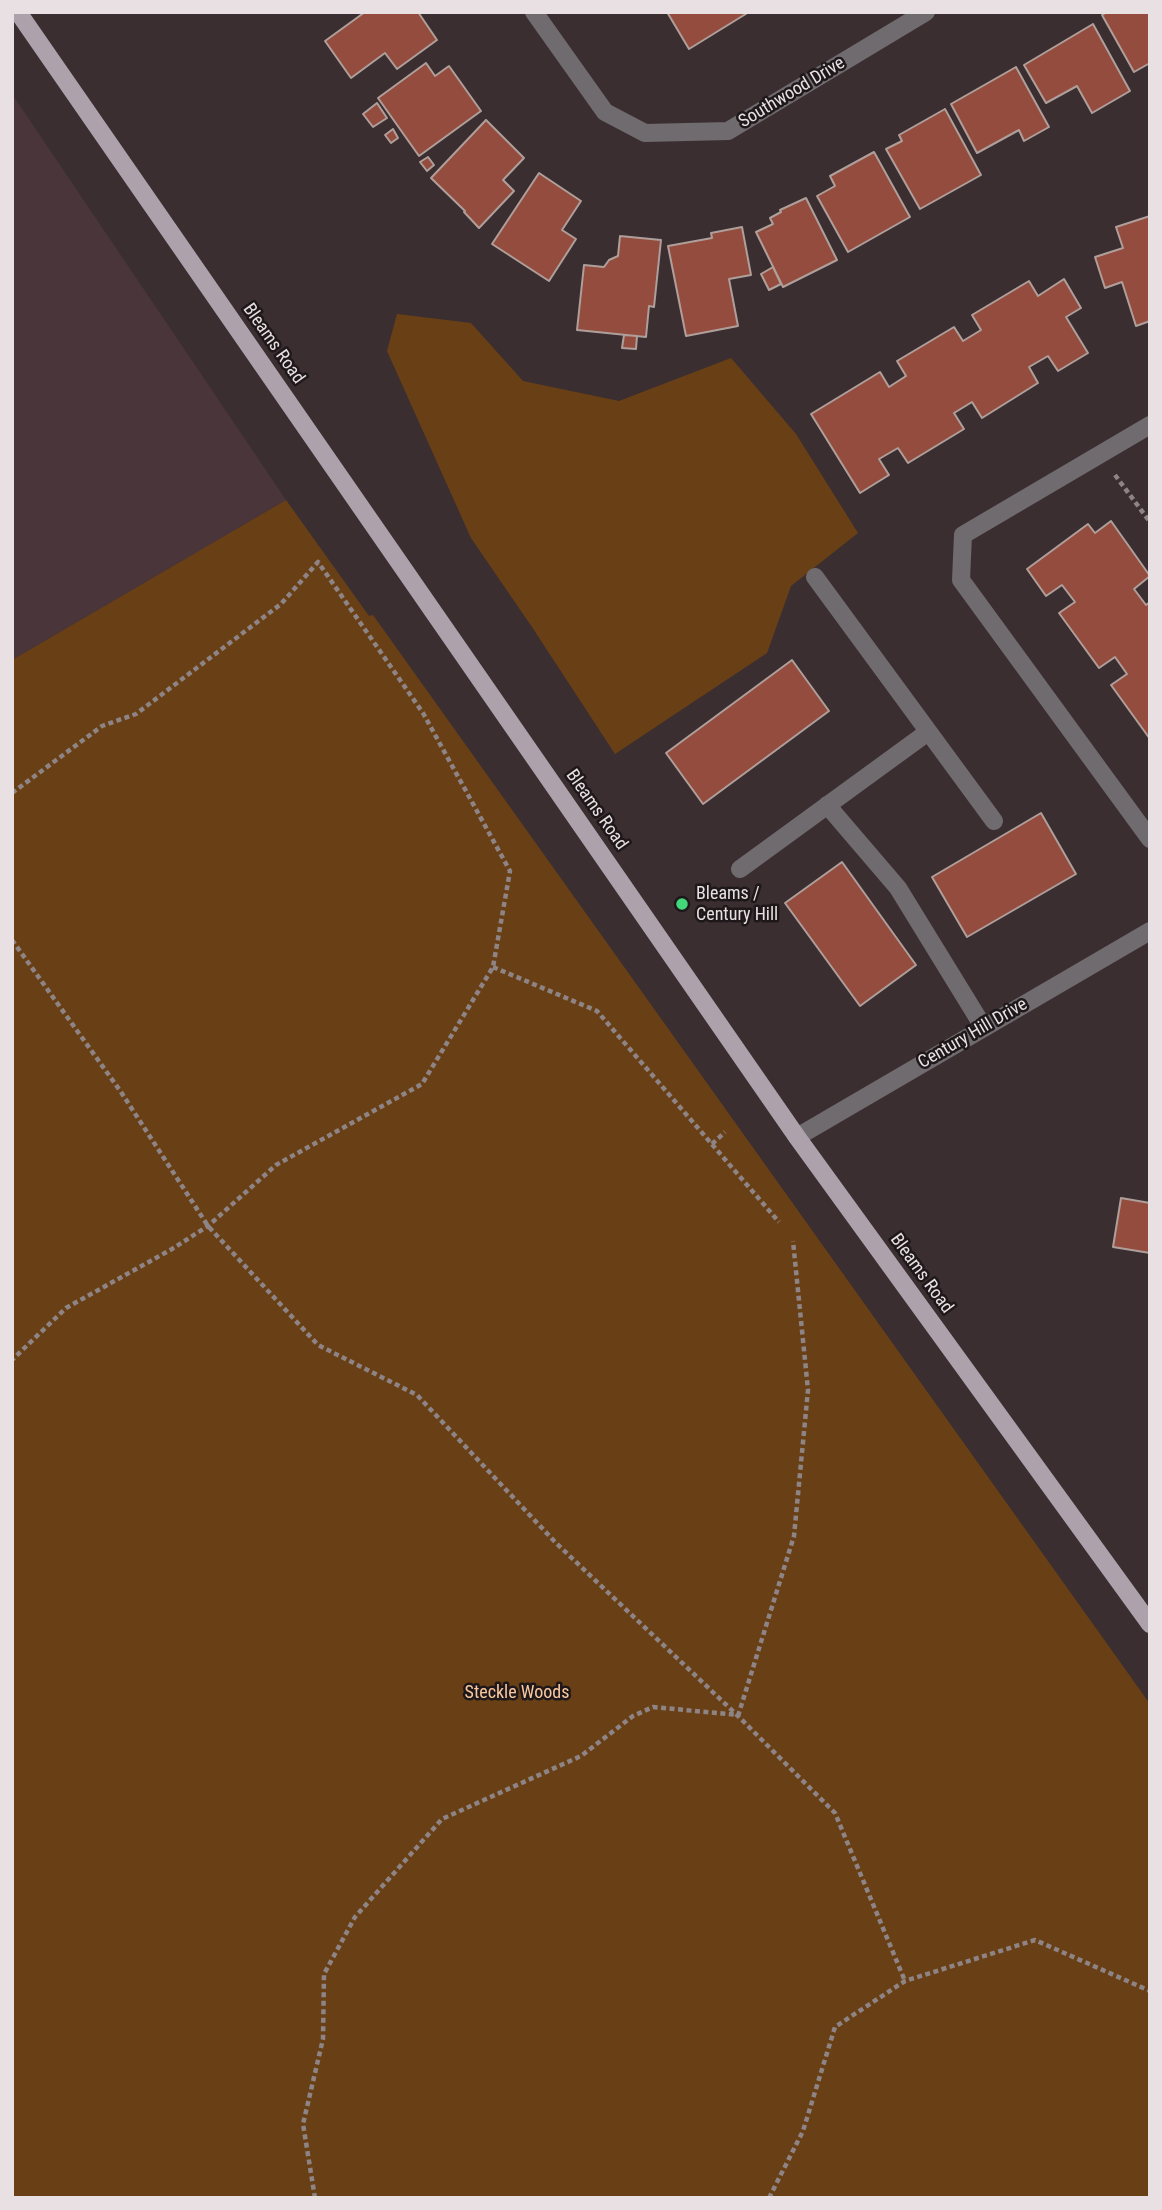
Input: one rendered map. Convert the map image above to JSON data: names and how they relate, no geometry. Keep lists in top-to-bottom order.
{
  "streets": {
    "main road": ["Bleams Road"],
    "street": ["Southwood Drive", "Century Hill Drive"]
  },
  "crossings": [
    ["Bleams Road", "Century Hill Drive"]
  ],
  "parks": ["Steckle Woods"],
  "places": ["Bleams / Century Hill"]
}
